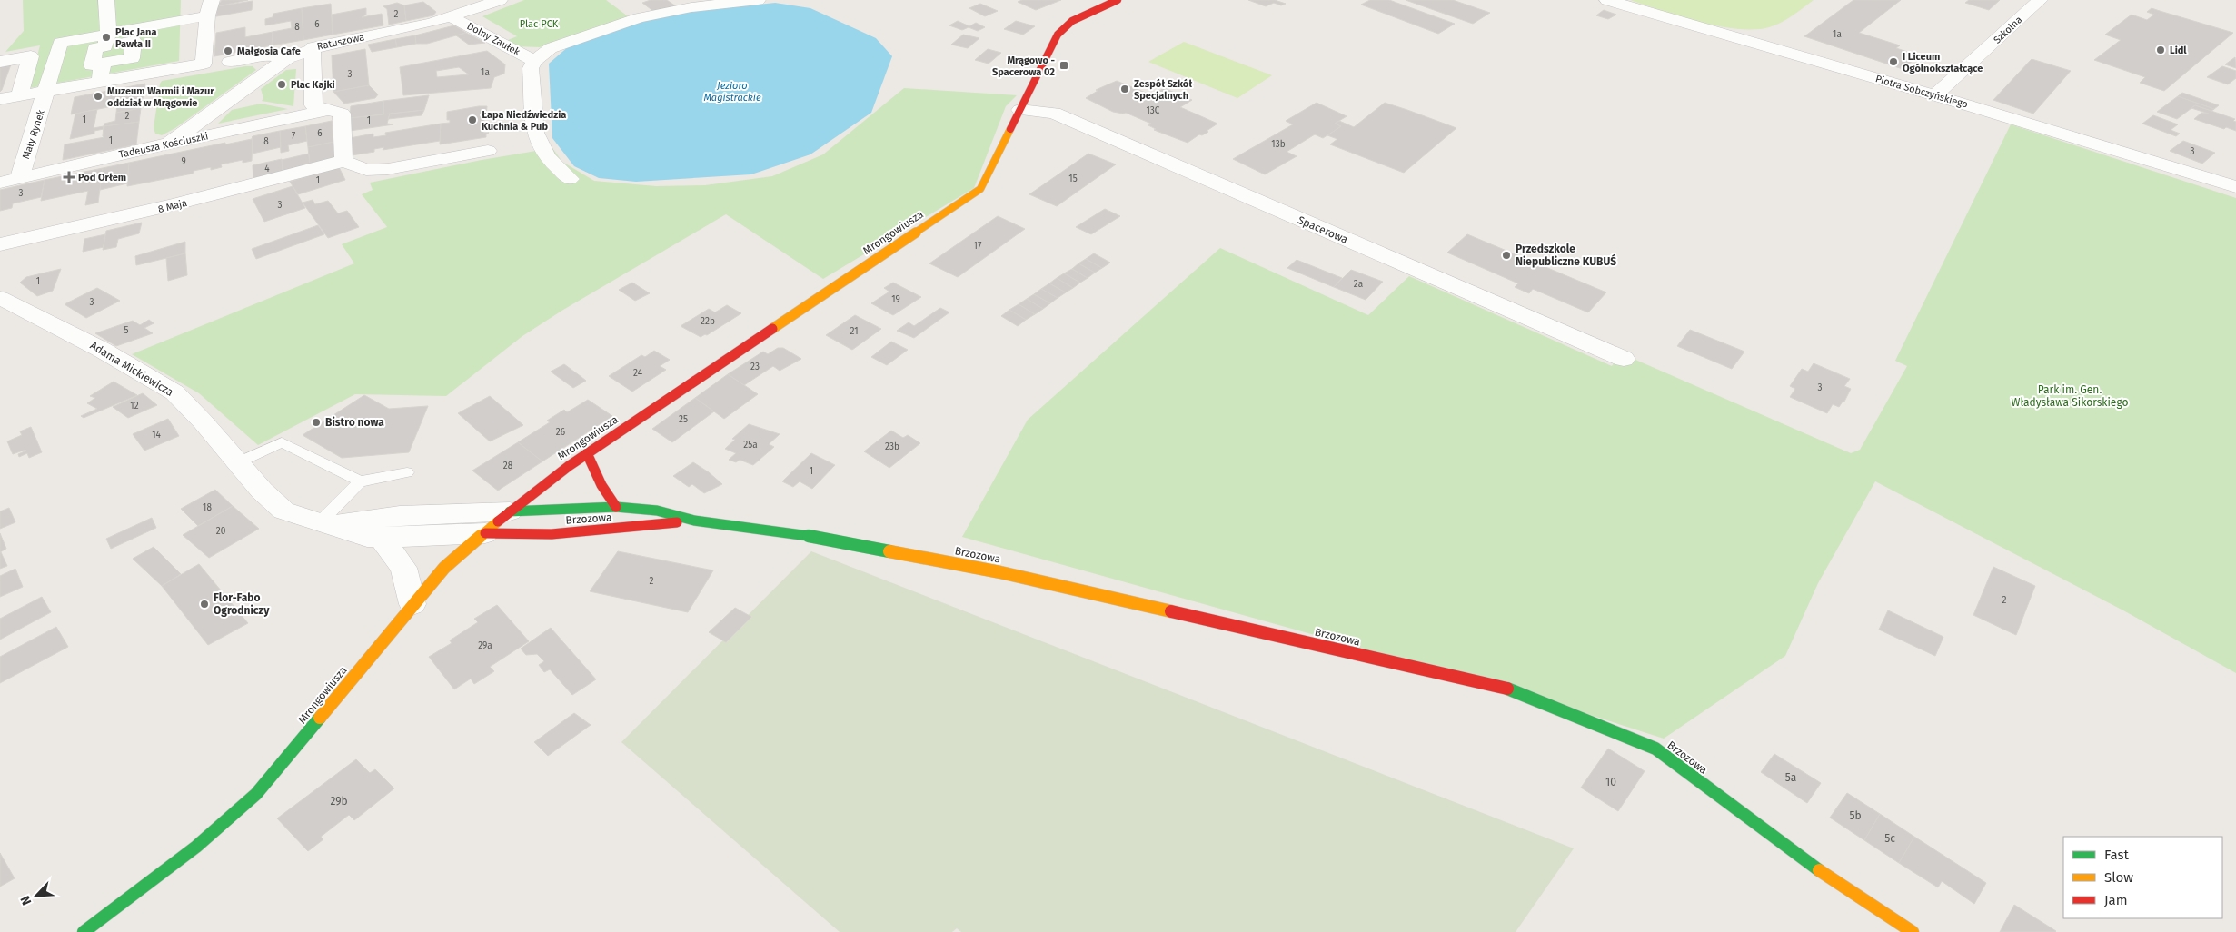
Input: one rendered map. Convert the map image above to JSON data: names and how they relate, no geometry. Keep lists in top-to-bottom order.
{
  "streets": {
    "street": [
      "Szkolna",
      "Dolny Zaułek",
      "Ratuszowa",
      "Piotra Sobczyńskiego",
      "Mały Rynek",
      "Tadeusza Kościuszki",
      "8 Maja",
      "Spacerowa",
      "Mrongowiusza",
      "Adama Mickiewicza",
      "Brzozowa"
    ]
  },
  "crossings": [
    ["Szkolna", "Piotra Sobczyńskiego"],
    ["Dolny Zaułek", "Ratuszowa"],
    ["Mały Rynek", "Tadeusza Kościuszki"],
    ["Spacerowa", "Mrongowiusza"],
    ["Mrongowiusza", "Adama Mickiewicza"],
    ["Mrongowiusza", "Brzozowa"],
    ["Adama Mickiewicza", "Brzozowa"]
  ],
  "water": ["Jezioro Magistrackie"],
  "parks": ["Plac PCK", "Park im. Gen. Władysława Sikorskiego"],
  "places": {
    "other": [
      "Plac Jana Pawła II",
      "Lidl",
      "Małgosia Cafe",
      "I Liceum Ogólnokształcące",
      "Plac Kajki",
      "Zespół Szkół Specjalnych",
      "Muzeum Warmii i Mazur oddział w Mrągowie",
      "Łapa Niedźwiedzia Kuchnia & Pub",
      "Przedszkole Niepubliczne KUBUŚ",
      "Bistro nowa",
      "Flor-Fabo Ogrodniczy"
    ],
    "transit": ["Mrągowo - Spacerowa 02"],
    "health": ["Pod Orłem"]
  },
  "house_numbers": [
    "2",
    "6",
    "8",
    "1a",
    "1a",
    "3",
    "13C",
    "2",
    "1",
    "1",
    "6",
    "7",
    "1",
    "8",
    "13b",
    "3",
    "9",
    "4",
    "15",
    "1",
    "3",
    "3",
    "17",
    "1",
    "2a",
    "19",
    "3",
    "22b",
    "5",
    "21",
    "23",
    "24",
    "3",
    "12",
    "25",
    "26",
    "14",
    "25a",
    "23b",
    "28",
    "1",
    "18",
    "20",
    "2",
    "2",
    "29a",
    "5a",
    "10",
    "29b",
    "5b",
    "5c"
  ],
  "legend": ["Fast", "Slow", "Jam"],
  "north": "bottom left"
}
